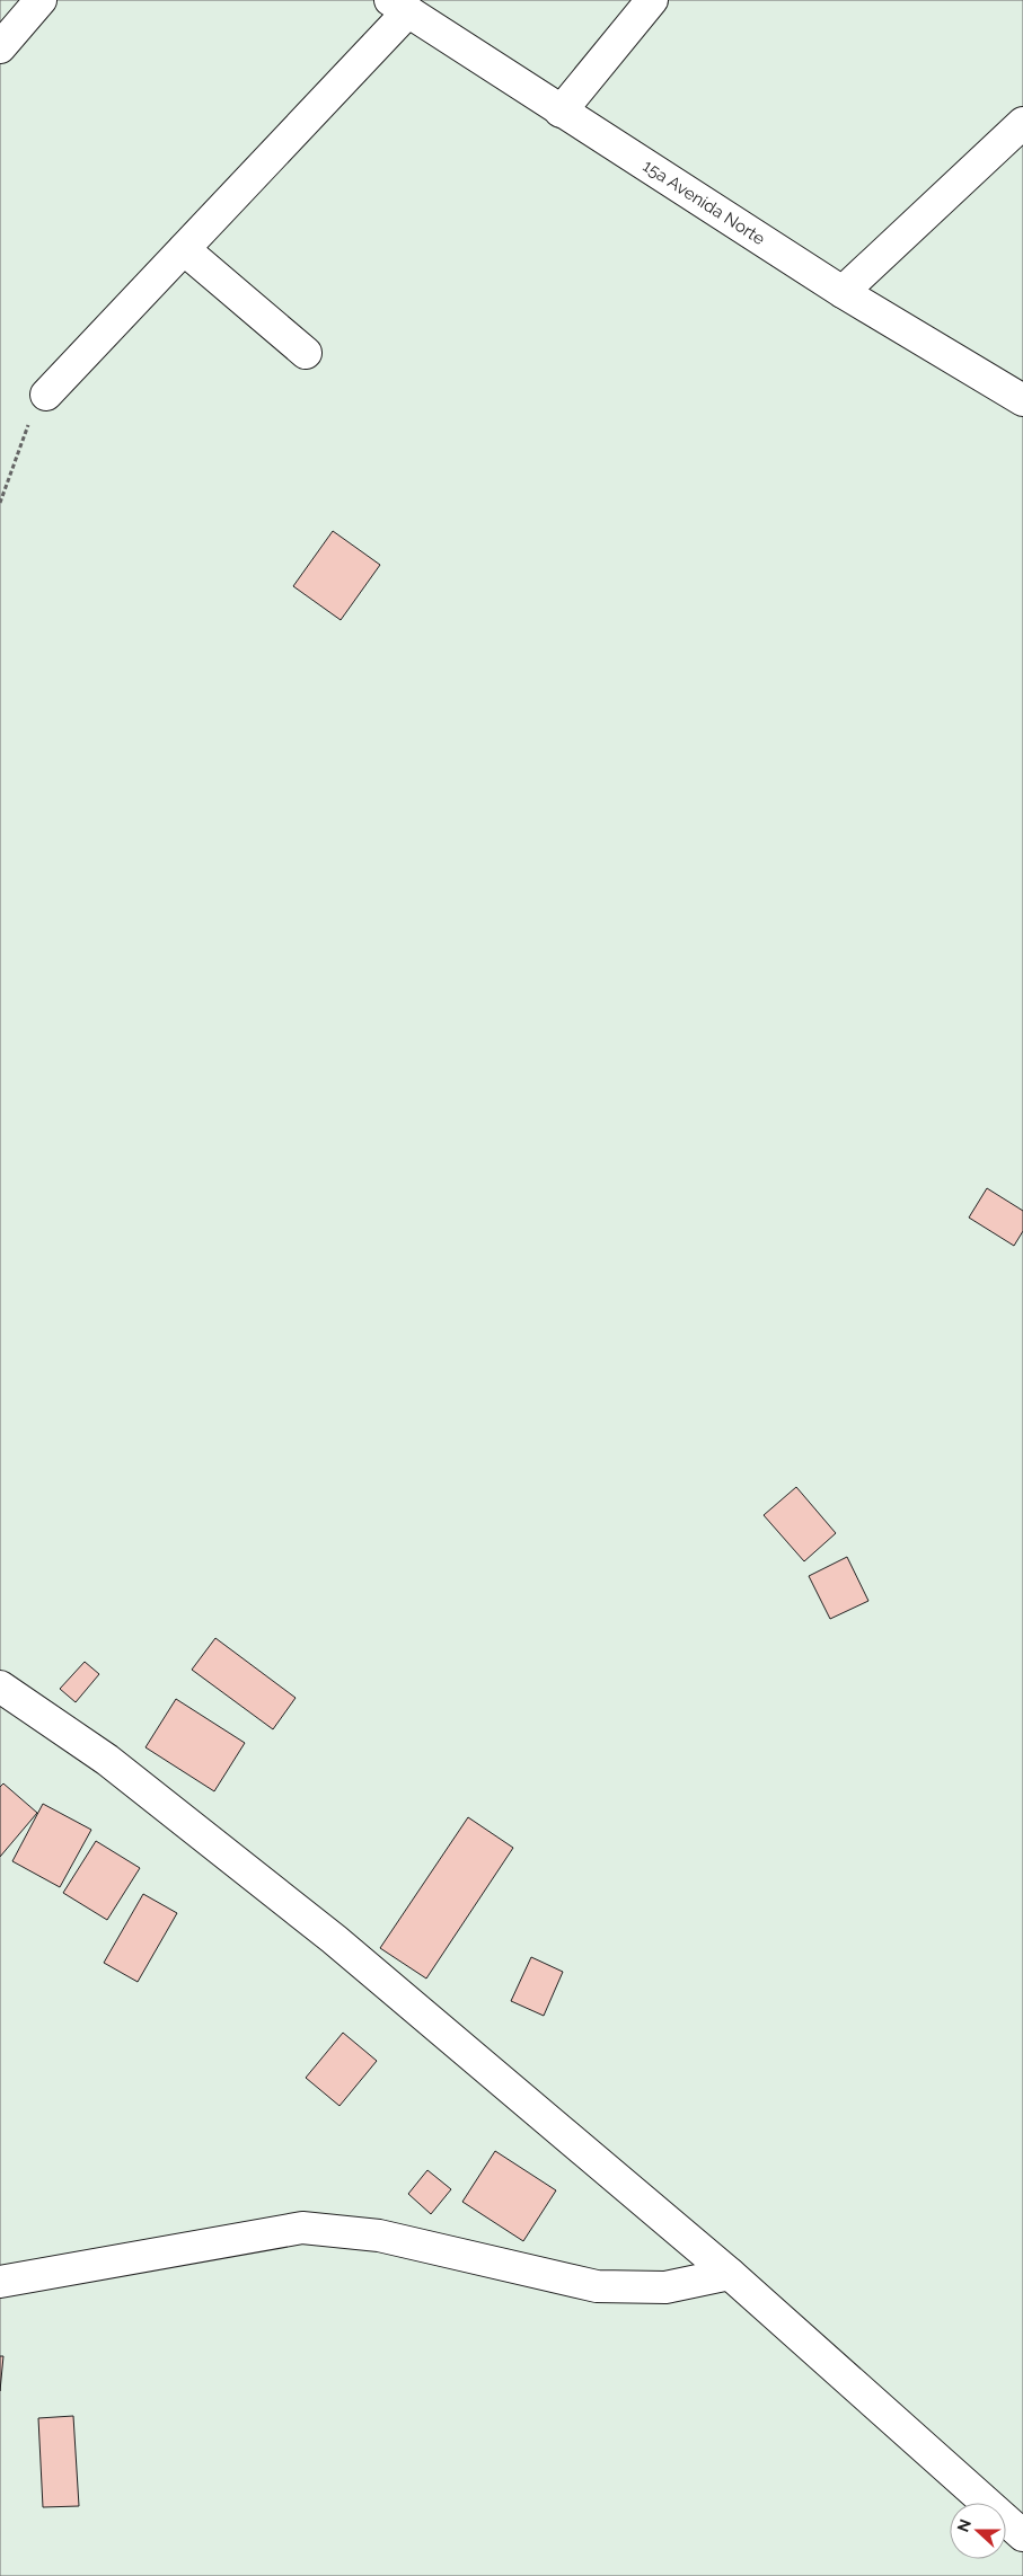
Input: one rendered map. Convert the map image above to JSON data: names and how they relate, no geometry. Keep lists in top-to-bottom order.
{
  "streets": {
    "street": ["15a Avenida Norte"]
  },
  "north": "left"
}
